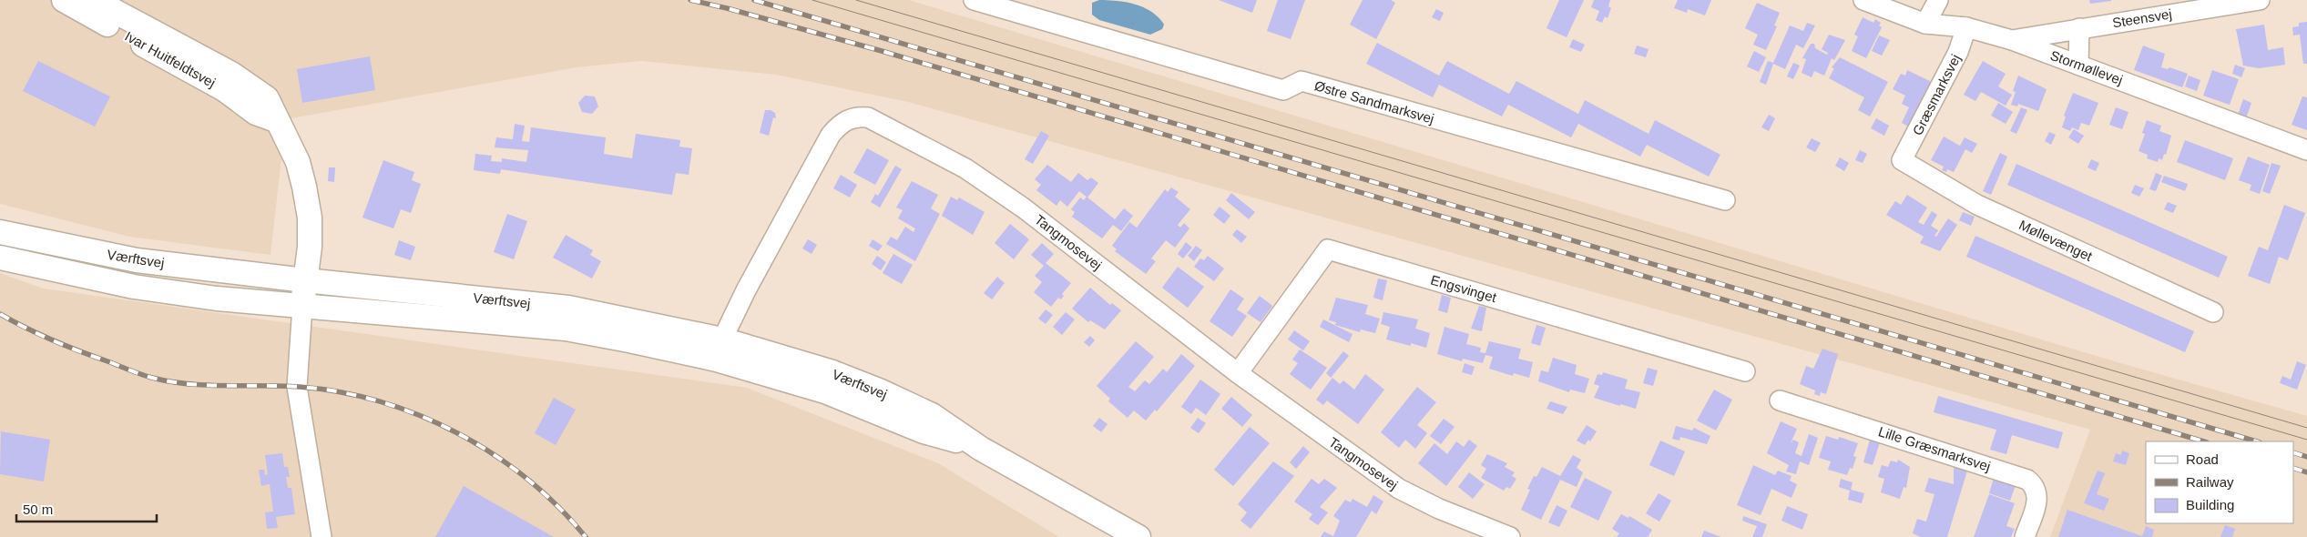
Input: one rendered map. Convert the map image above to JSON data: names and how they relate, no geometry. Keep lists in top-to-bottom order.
{
  "streets": {
    "street": [
      "Steensvej",
      "Ivar Huitfeldtsvej",
      "Stormøllevej",
      "Græsmarksvej",
      "Østre Sandmarksvej",
      "Møllevænget",
      "Tangmosevej",
      "Værftsvej",
      "Engsvinget",
      "Lille Græsmarksvej"
    ]
  },
  "crossings": [
    ["Steensvej", "Stormøllevej"],
    ["Ivar Huitfeldtsvej", "Værftsvej"],
    ["Stormøllevej", "Græsmarksvej"],
    ["Græsmarksvej", "Møllevænget"],
    ["Tangmosevej", "Værftsvej"],
    ["Tangmosevej", "Engsvinget"]
  ],
  "legend": ["Road", "Railway", "Building"],
  "scale_bar": "50 m"
}
